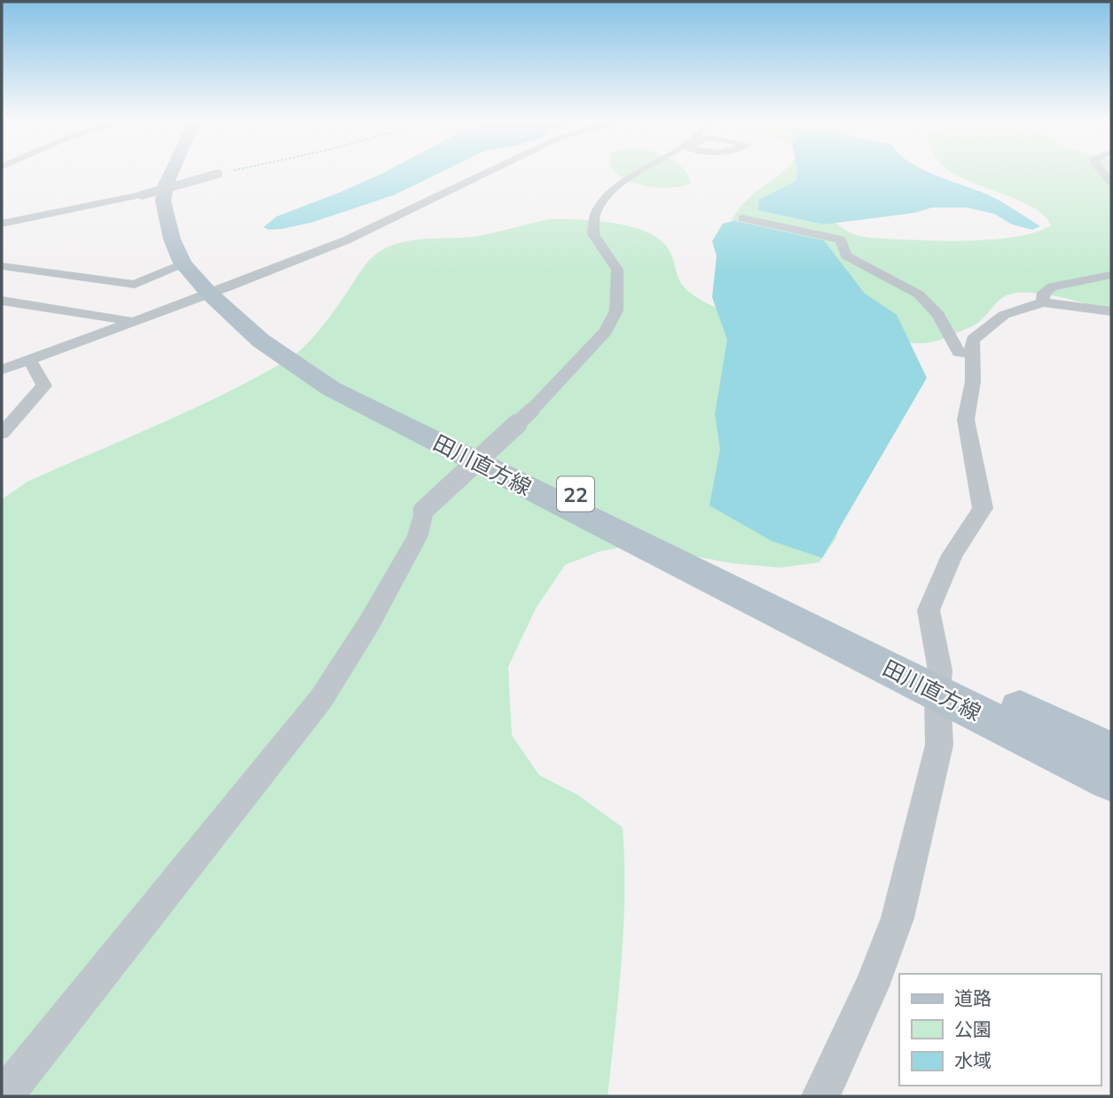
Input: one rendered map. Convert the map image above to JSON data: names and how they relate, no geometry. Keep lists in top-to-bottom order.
{
  "streets": {
    "main road": ["田川直方線", "22"]
  },
  "legend": ["道路", "公園", "水域"]
}
